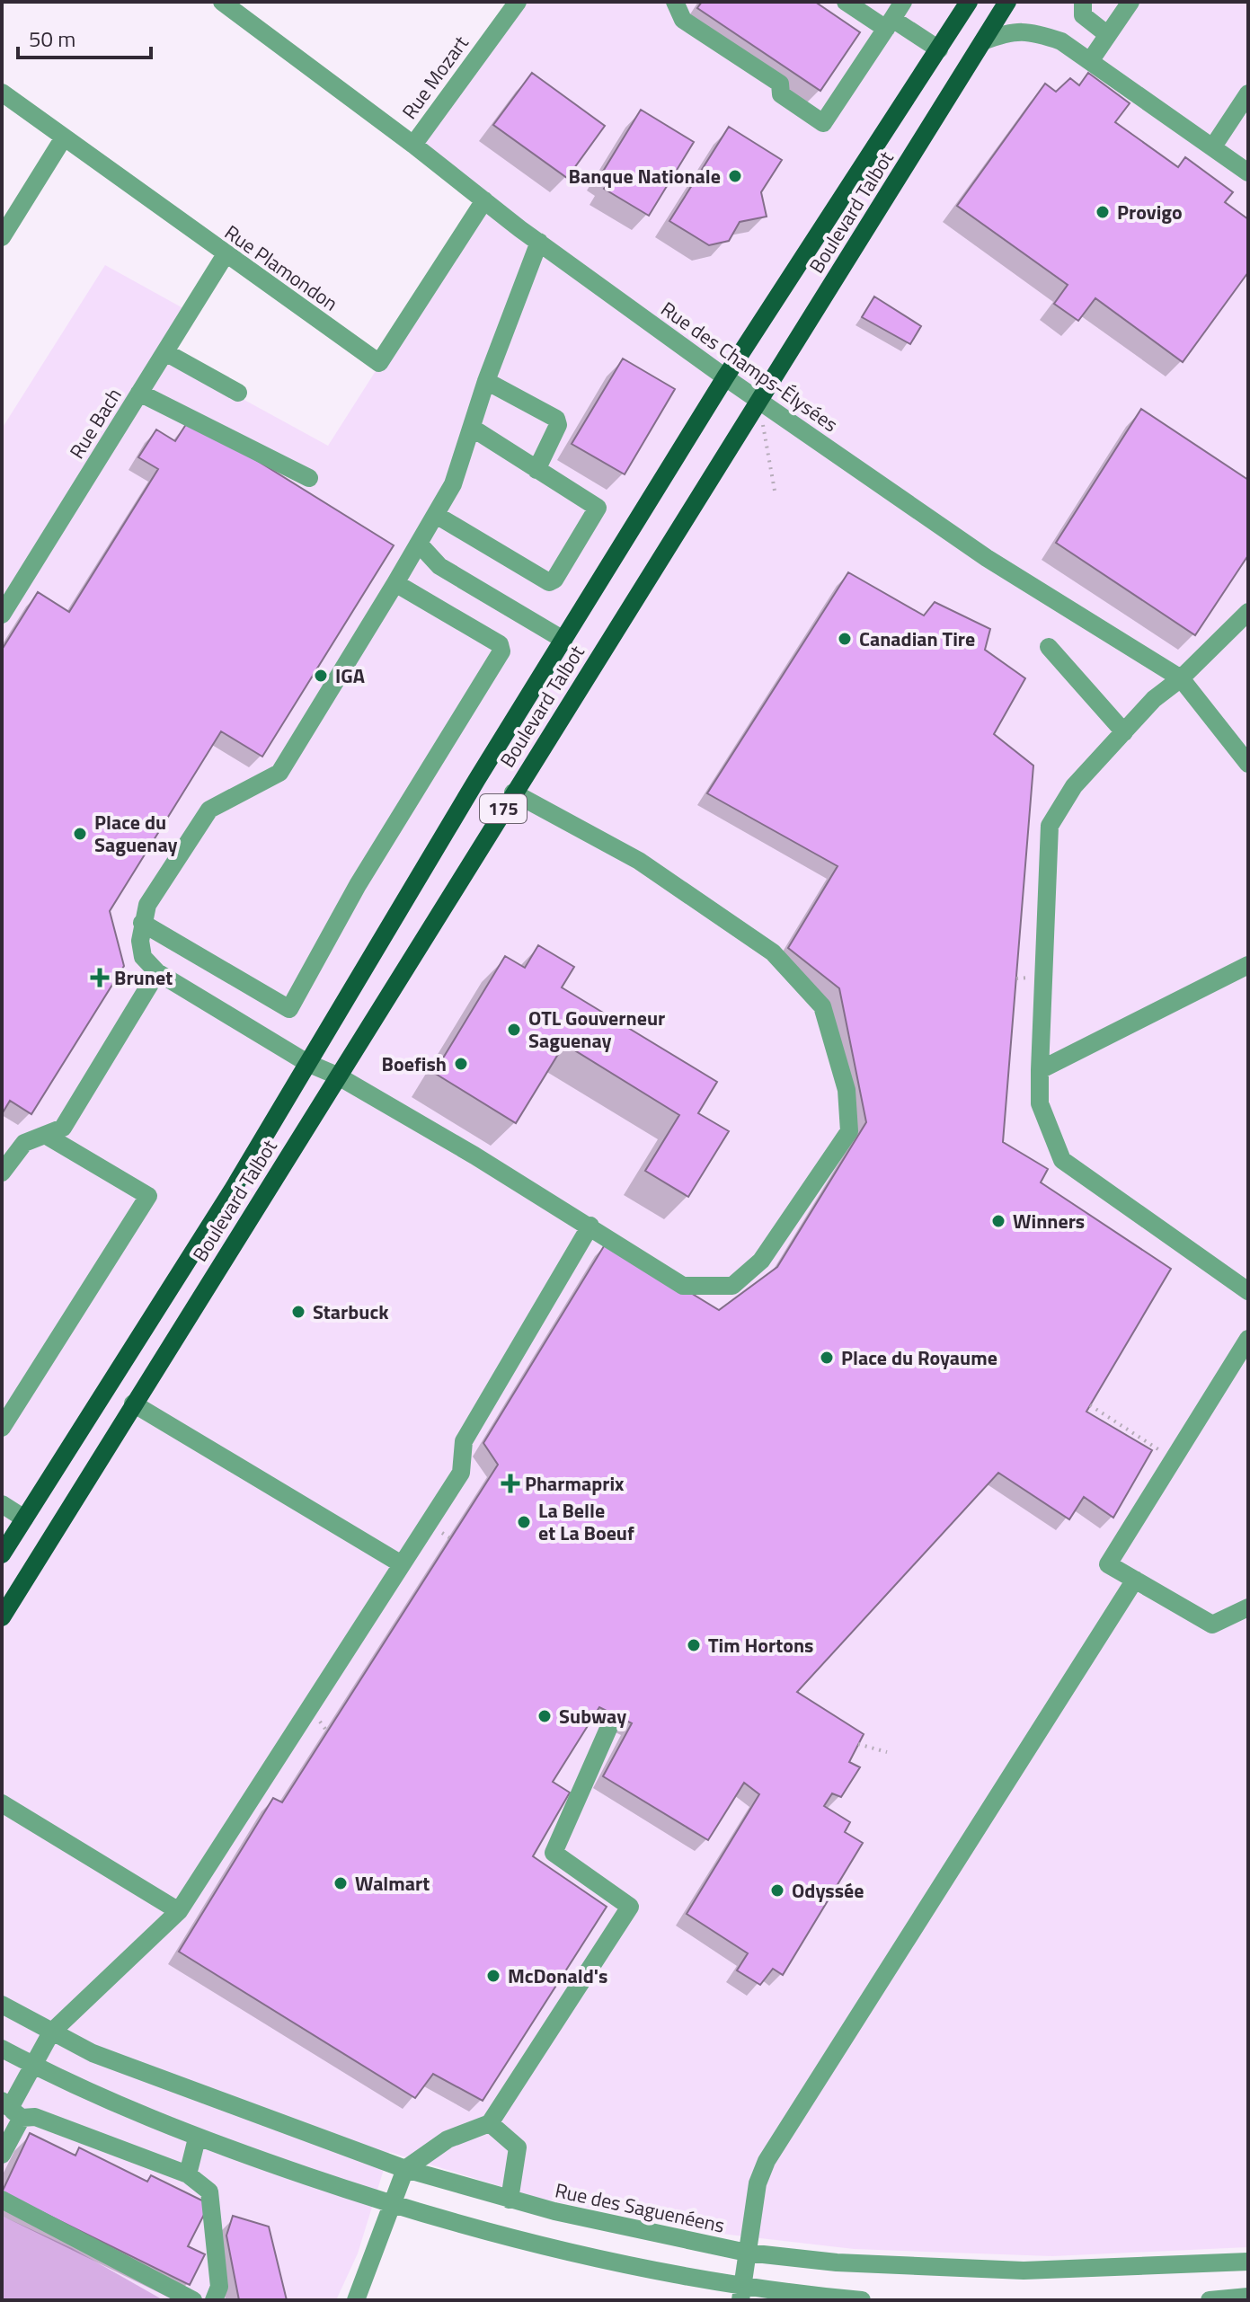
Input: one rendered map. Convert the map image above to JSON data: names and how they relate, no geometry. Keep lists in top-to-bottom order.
{
  "streets": {
    "main road": ["Boulevard Talbot", "175"],
    "street": [
      "Rue Mozart",
      "Rue Plamondon",
      "Rue des Champs-Élysées",
      "Rue Bach",
      "Rue des Saguenéens"
    ]
  },
  "crossings": [
    ["Rue Mozart", "Rue des Champs-Élysées"],
    ["Boulevard Talbot", "Rue des Champs-Élysées"],
    ["Rue Plamondon", "Rue des Champs-Élysées"],
    ["Rue Plamondon", "Rue Bach"]
  ],
  "places": {
    "other": [
      "Banque Nationale",
      "Provigo",
      "Canadian Tire",
      "IGA",
      "Place du Saguenay",
      "OTL Gouverneur Saguenay",
      "Boefish",
      "Winners",
      "Starbuck",
      "Place du Royaume",
      "La Belle et La Boeuf",
      "Tim Hortons",
      "Subway",
      "Walmart",
      "Odyssée",
      "McDonald's"
    ],
    "health": ["Brunet", "Pharmaprix"]
  },
  "scale_bar": "50 m"
}
